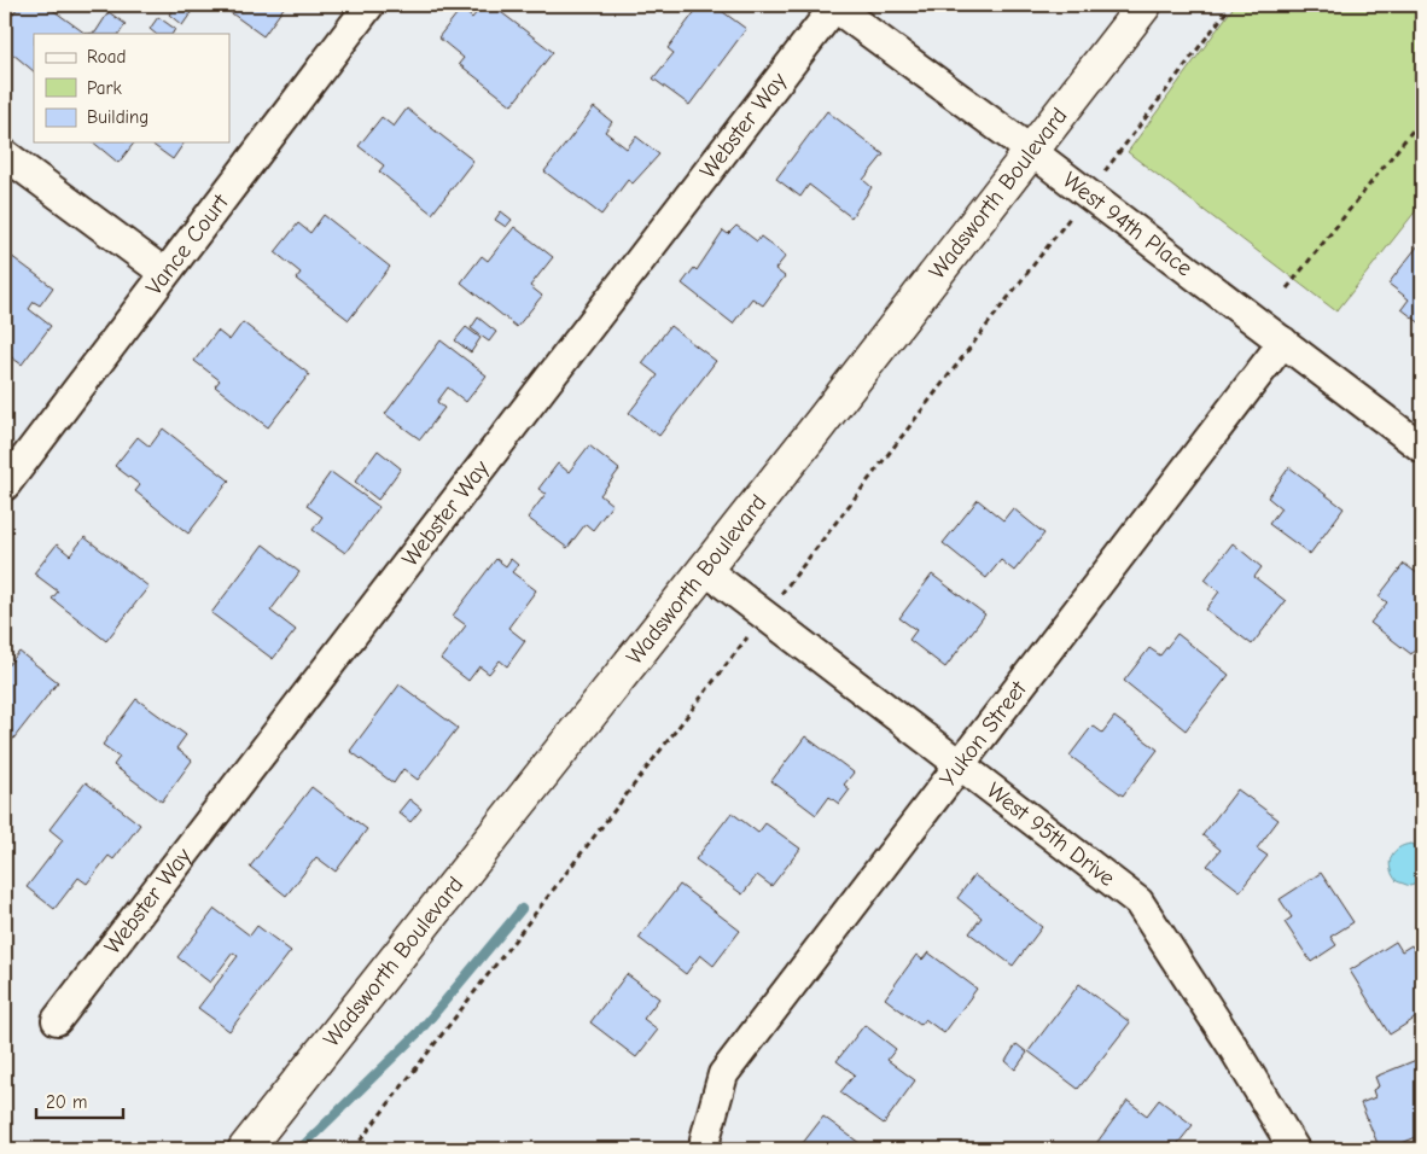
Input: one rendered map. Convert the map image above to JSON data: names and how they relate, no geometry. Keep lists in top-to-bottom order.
{
  "streets": {
    "street": [
      "Webster Way",
      "Wadsworth Boulevard",
      "West 94th Place",
      "Vance Court",
      "Yukon Street",
      "West 95th Drive"
    ]
  },
  "crossings": [
    ["Webster Way", "West 94th Place"],
    ["Wadsworth Boulevard", "West 94th Place"],
    ["Wadsworth Boulevard", "West 95th Drive"],
    ["West 94th Place", "Yukon Street"],
    ["Yukon Street", "West 95th Drive"]
  ],
  "legend": ["Road", "Park", "Building"],
  "scale_bar": "20 m"
}
